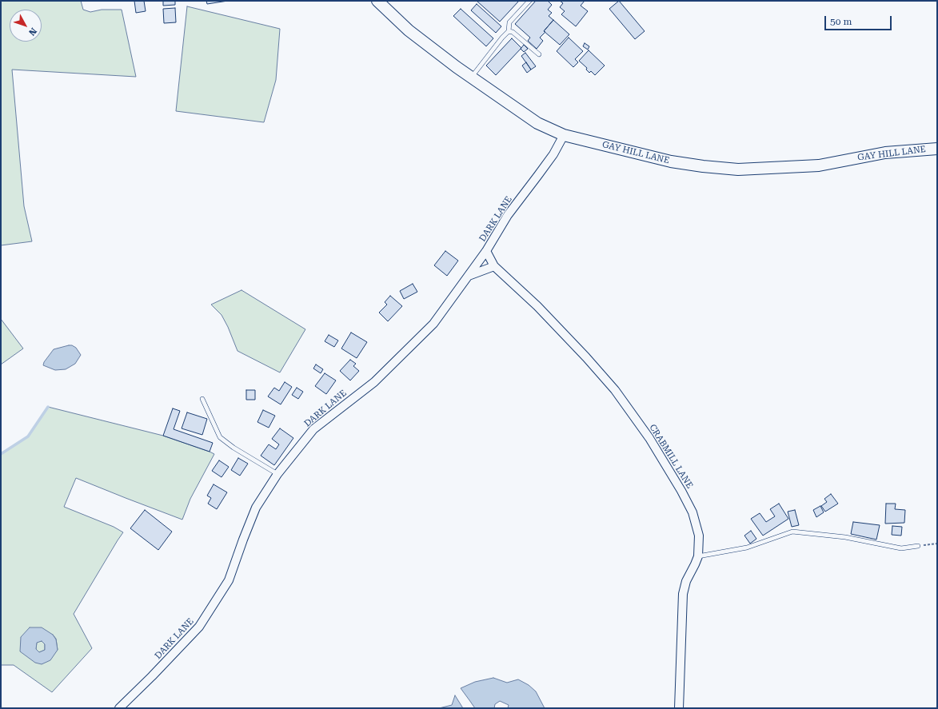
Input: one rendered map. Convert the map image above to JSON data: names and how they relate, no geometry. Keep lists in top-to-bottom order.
{
  "streets": {
    "street": ["GAY HILL LANE", "DARK LANE", "CRABMILL LANE"]
  },
  "crossings": [
    ["GAY HILL LANE", "DARK LANE"],
    ["DARK LANE", "CRABMILL LANE"]
  ],
  "scale_bar": "50 m",
  "north": "bottom right"
}
